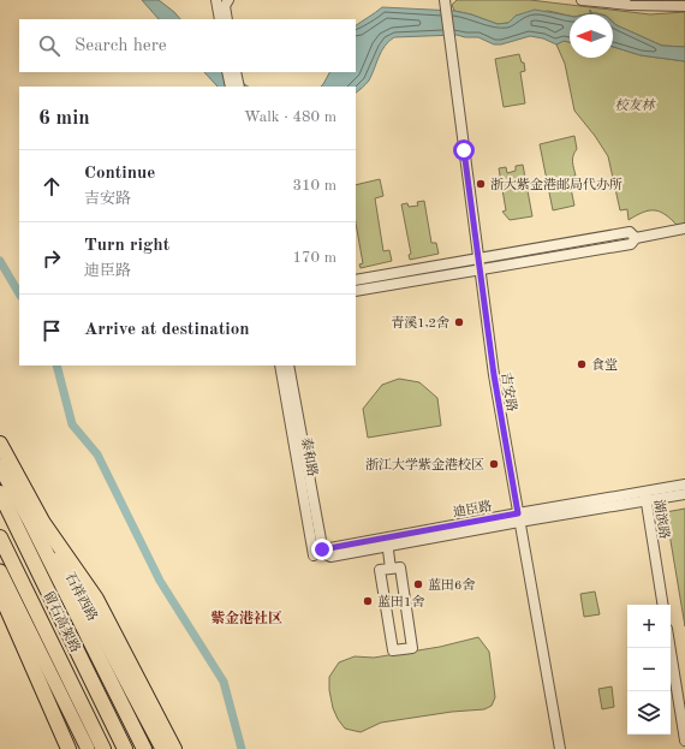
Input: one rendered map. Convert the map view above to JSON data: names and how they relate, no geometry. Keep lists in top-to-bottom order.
{
  "streets": {
    "highway": ["石祥西路", "留石高架路"],
    "street": [
      "吉安路",
      "泰和路",
      "迪臣路",
      "湖滨路"
    ]
  },
  "crossings": [
    ["吉安路", "迪臣路"],
    ["泰和路", "迪臣路"],
    ["迪臣路", "湖滨路"]
  ],
  "districts": ["紫金港社区"],
  "parks": ["校友林"],
  "places": [
    "浙大紫金港邮局代办所",
    "青溪1,2舍",
    "食堂",
    "浙江大学紫金港校区",
    "蓝田6舍",
    "蓝田1舍"
  ],
  "north": "left",
  "page": {
    "search": "Search here",
    "heading": ["6 min", "Walk · 480 m"],
    "list": [
      ["Continue", "吉安路", "310 m"],
      ["Turn right", "迪臣路", "170 m"],
      "Arrive at destination"
    ],
    "map_buttons": ["+", "−"]
  }
}
